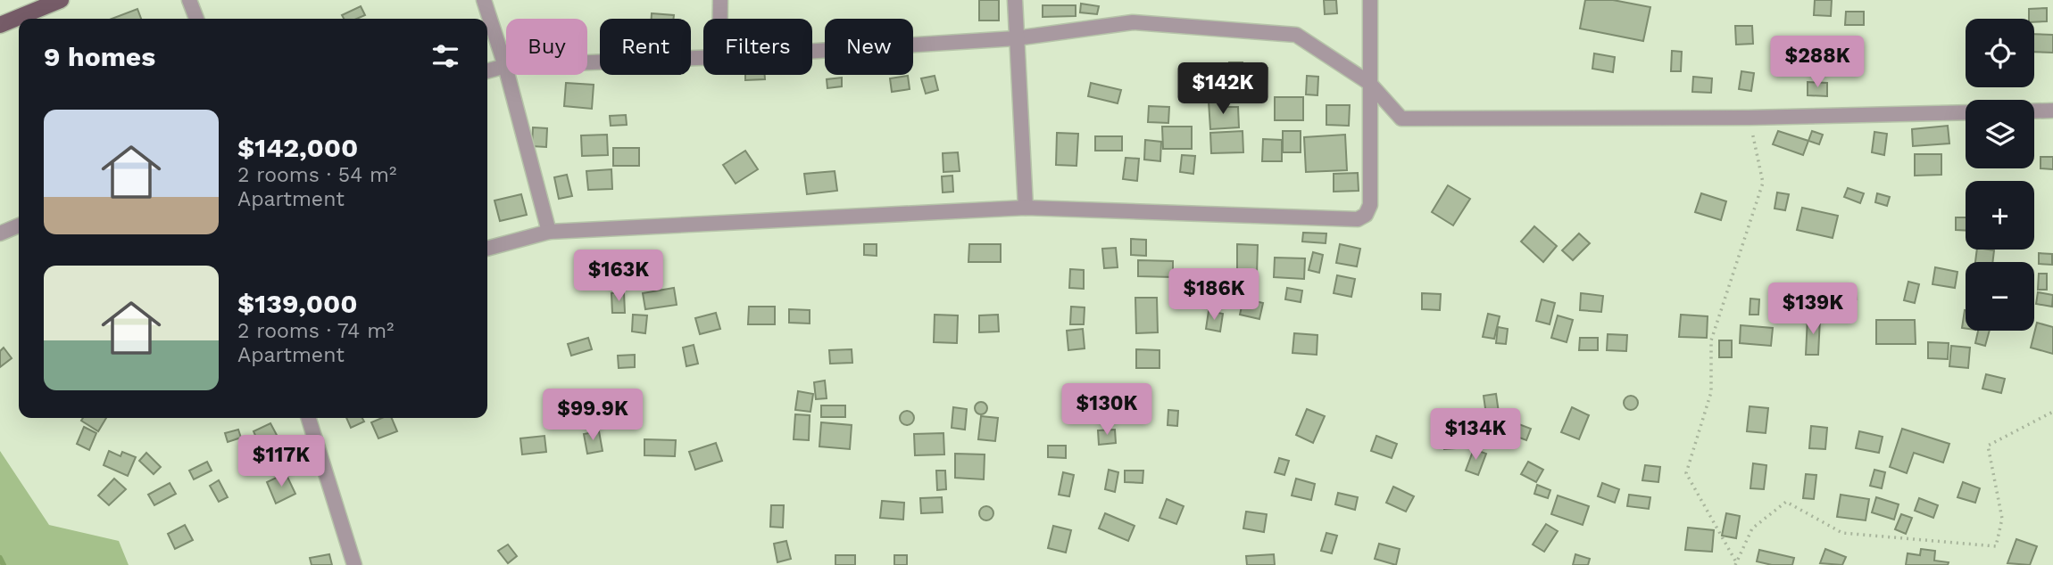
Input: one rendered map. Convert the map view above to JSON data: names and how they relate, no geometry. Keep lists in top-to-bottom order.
{
  "page": {
    "map_buttons": ["+", "−"],
    "chip": [
      "Buy",
      "Rent",
      "Filters",
      "New"
    ],
    "heading": "9 homes",
    "price": [
      "$288K",
      "$142K",
      "$163K",
      "$186K",
      "$139K",
      "$130K",
      "$99.9K",
      "$134K",
      "$117K"
    ],
    "list": [
      {
        "name": "$142,000",
        "note": "2 rooms · 54 m² · Apartment"
      },
      {
        "name": "$139,000",
        "note": "2 rooms · 74 m² · Apartment"
      }
    ]
  }
}
